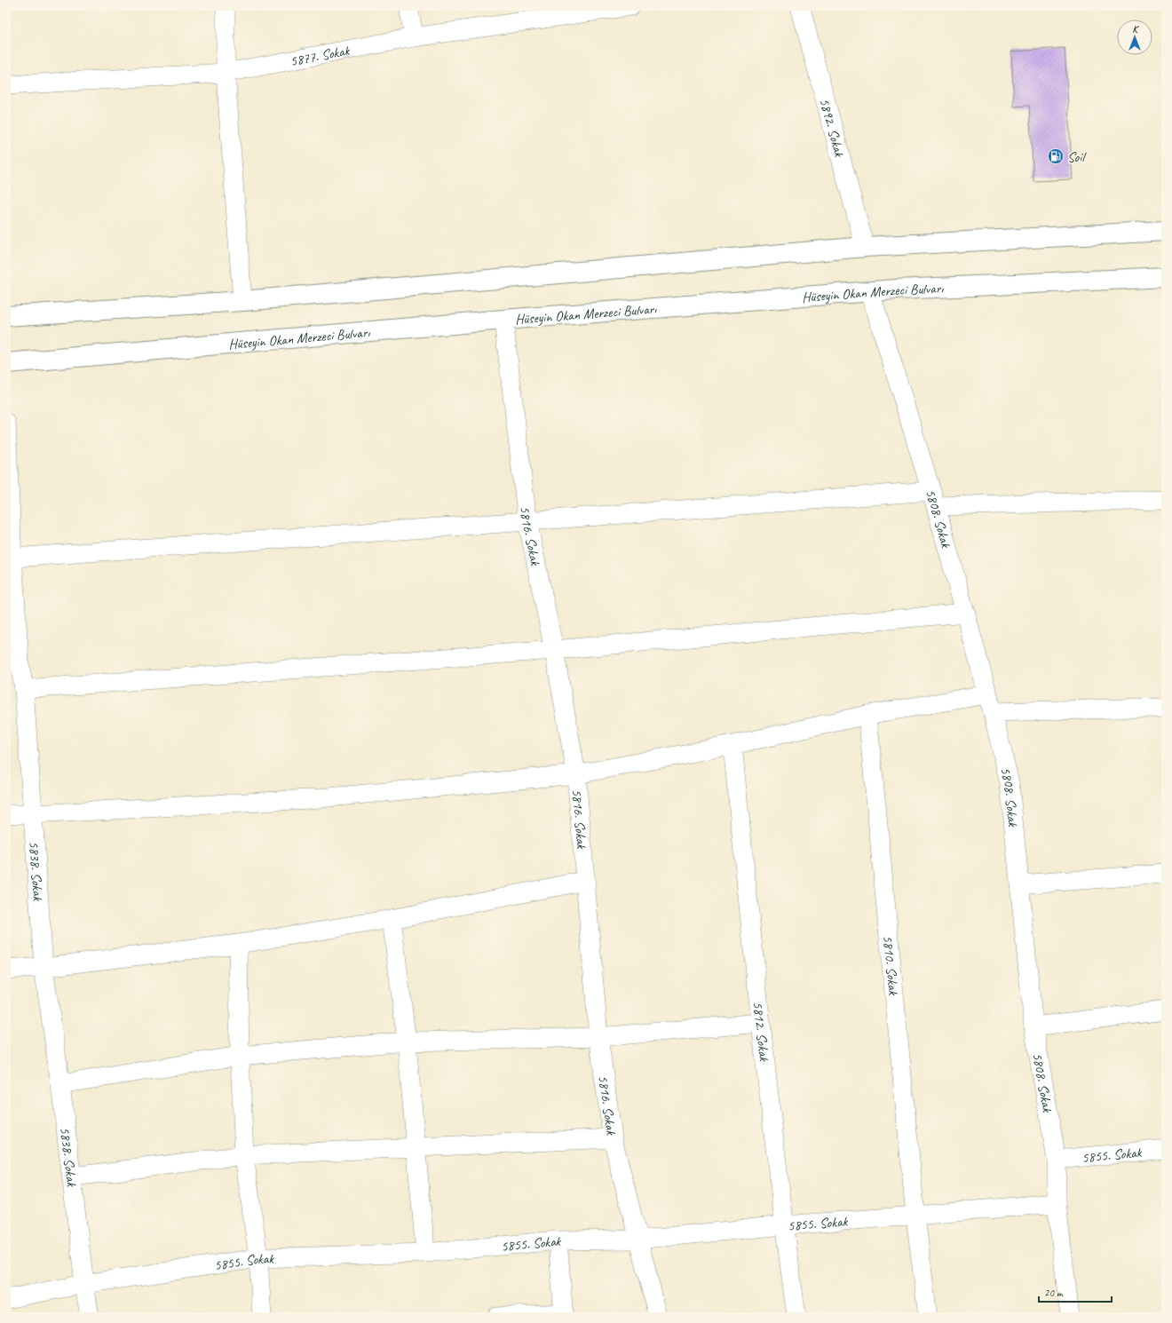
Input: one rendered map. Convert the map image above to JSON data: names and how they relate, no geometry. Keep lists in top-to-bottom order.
{
  "streets": {
    "main road": ["Hüseyin Okan Merzeci Bulvarı"],
    "street": [
      "5877. Sokak",
      "5892. Sokak",
      "5808. Sokak",
      "5816. Sokak",
      "5838. Sokak",
      "5810. Sokak",
      "5812. Sokak",
      "5855. Sokak"
    ]
  },
  "crossings": [
    ["Hüseyin Okan Merzeci Bulvarı", "5808. Sokak"],
    ["Hüseyin Okan Merzeci Bulvarı", "5816. Sokak"],
    ["5808. Sokak", "5855. Sokak"],
    ["5816. Sokak", "5855. Sokak"],
    ["5838. Sokak", "5855. Sokak"],
    ["5810. Sokak", "5855. Sokak"],
    ["5812. Sokak", "5855. Sokak"]
  ],
  "places": {
    "fuel station": ["Soil"]
  },
  "scale_bar": "20 m",
  "north": "top"
}
